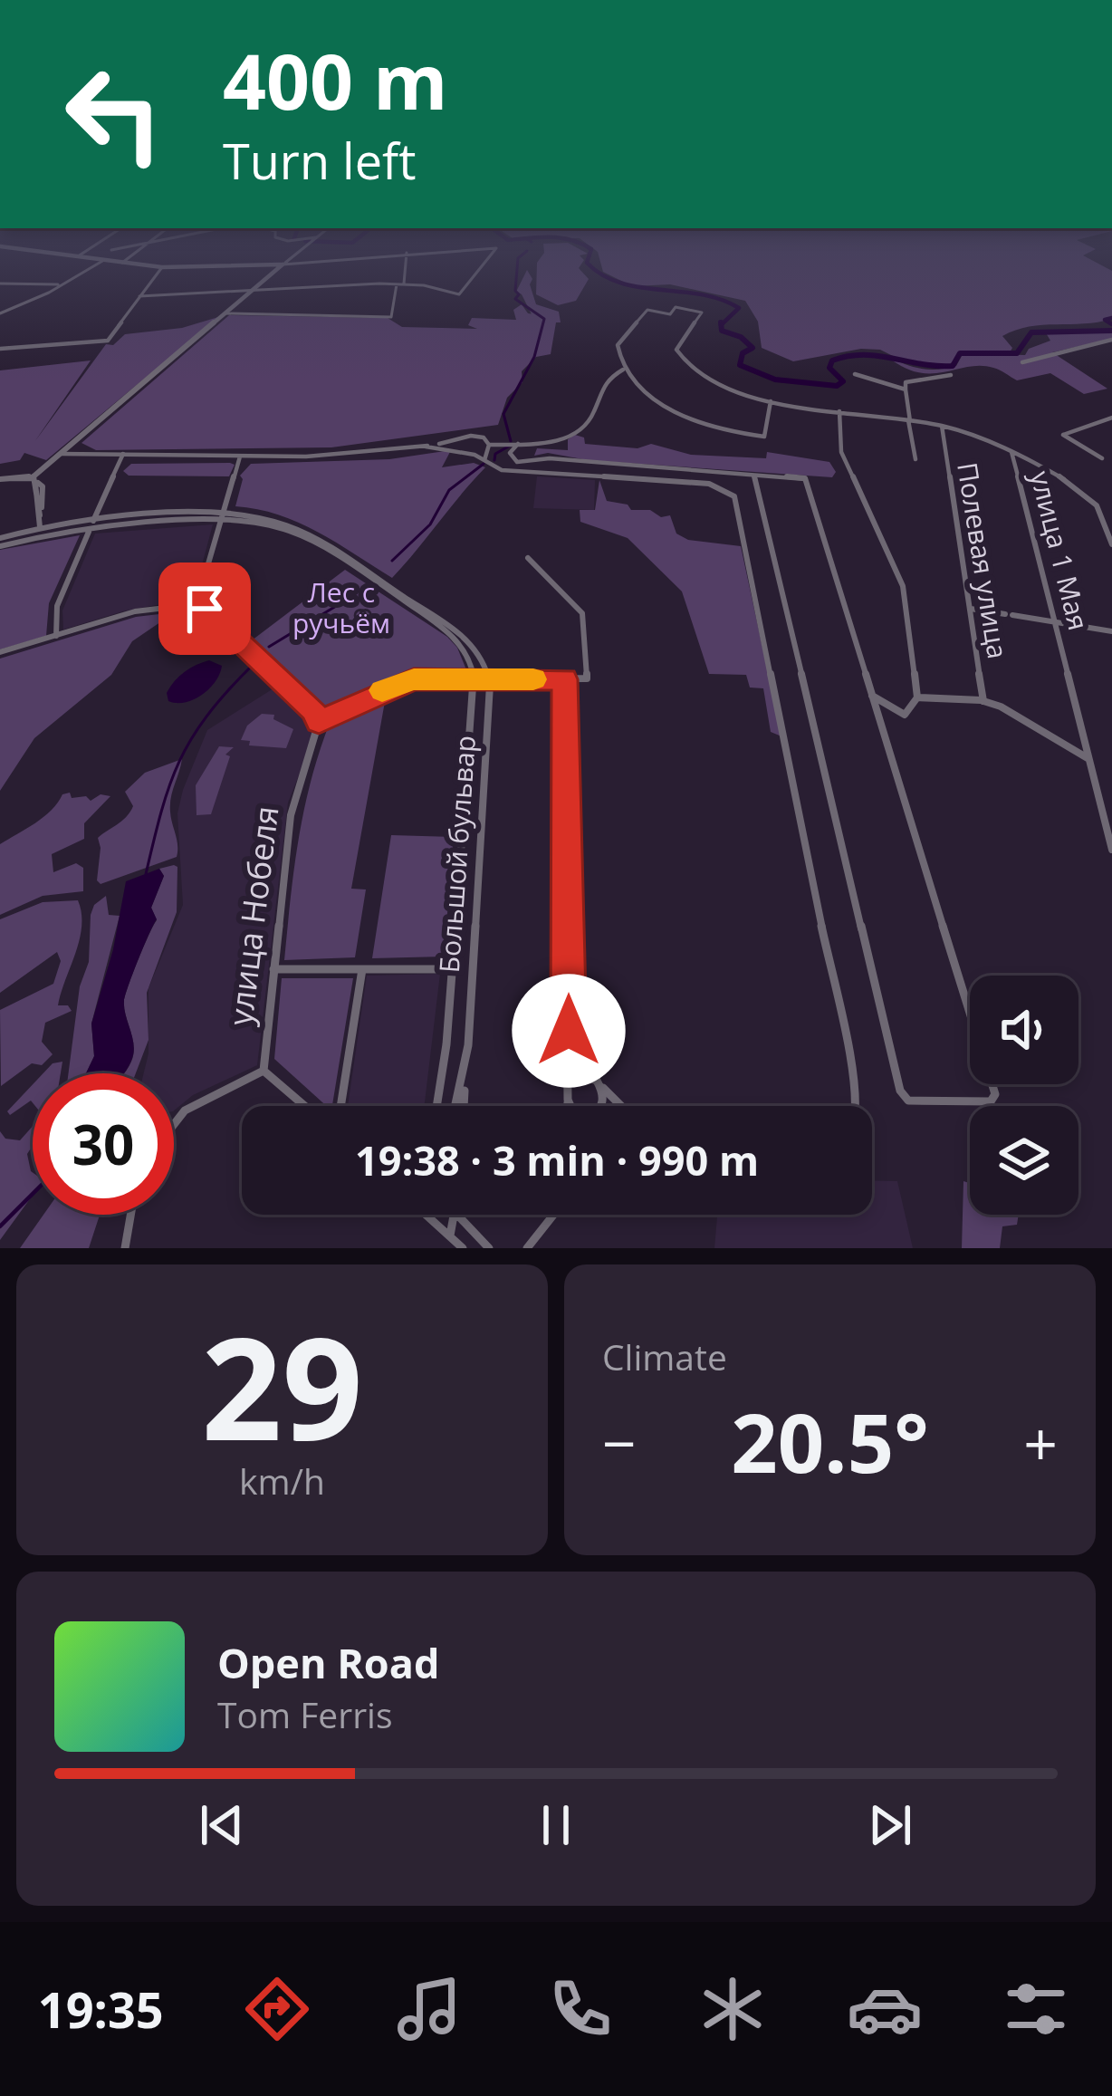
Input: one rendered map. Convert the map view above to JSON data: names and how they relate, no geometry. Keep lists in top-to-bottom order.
{
  "streets": {
    "street": [
      "улица 1 Мая",
      "Полевая улица",
      "Большой бульвар",
      "улица Нобеля"
    ]
  },
  "parks": ["Лес с ручьём"],
  "page": {
    "turn": ["400 m", "Turn left"],
    "limit": "30",
    "trip": "19:38 · 3 min · 990 m",
    "tile": [
      ["29", "km/h"],
      "Climate"
    ],
    "heat": ["−", "20.5°", "+"],
    "song": ["Open Road", "Tom Ferris"],
    "tabs": "19:35"
  }
}
